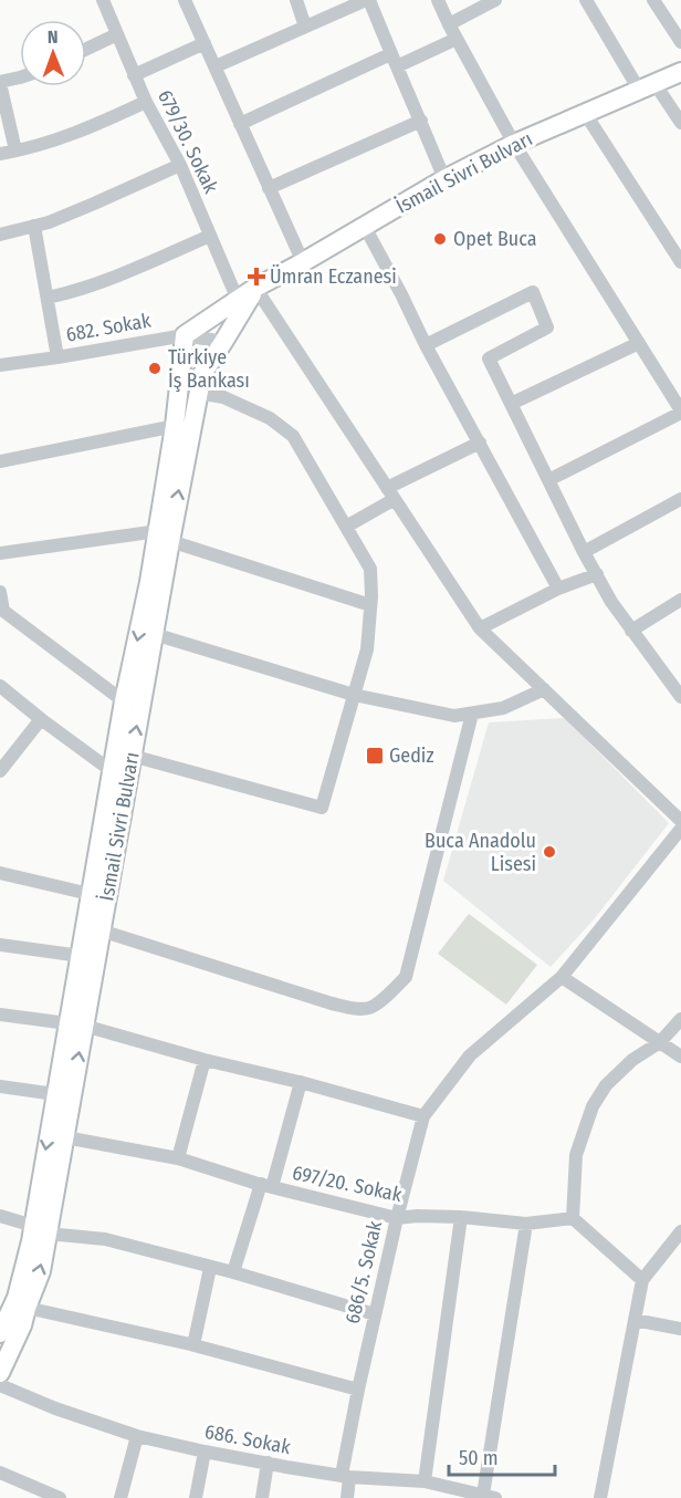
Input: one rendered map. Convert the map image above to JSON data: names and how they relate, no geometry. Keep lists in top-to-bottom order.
{
  "streets": {
    "main road": ["İsmail Sivri Bulvarı"],
    "street": [
      "679/30. Sokak",
      "682. Sokak",
      "697/20. Sokak",
      "686/5. Sokak",
      "686. Sokak"
    ]
  },
  "crossings": [
    ["679/30. Sokak", "İsmail Sivri Bulvarı"],
    ["İsmail Sivri Bulvarı", "682. Sokak"],
    ["İsmail Sivri Bulvarı", "697/20. Sokak"],
    ["697/20. Sokak", "686/5. Sokak"],
    ["686/5. Sokak", "686. Sokak"]
  ],
  "places": {
    "other": ["Opet Buca", "Türkiye İş Bankası", "Buca Anadolu Lisesi"],
    "health": ["Ümran Eczanesi"],
    "transit": ["Gediz"]
  },
  "scale_bar": "50 m",
  "north": "top"
}
